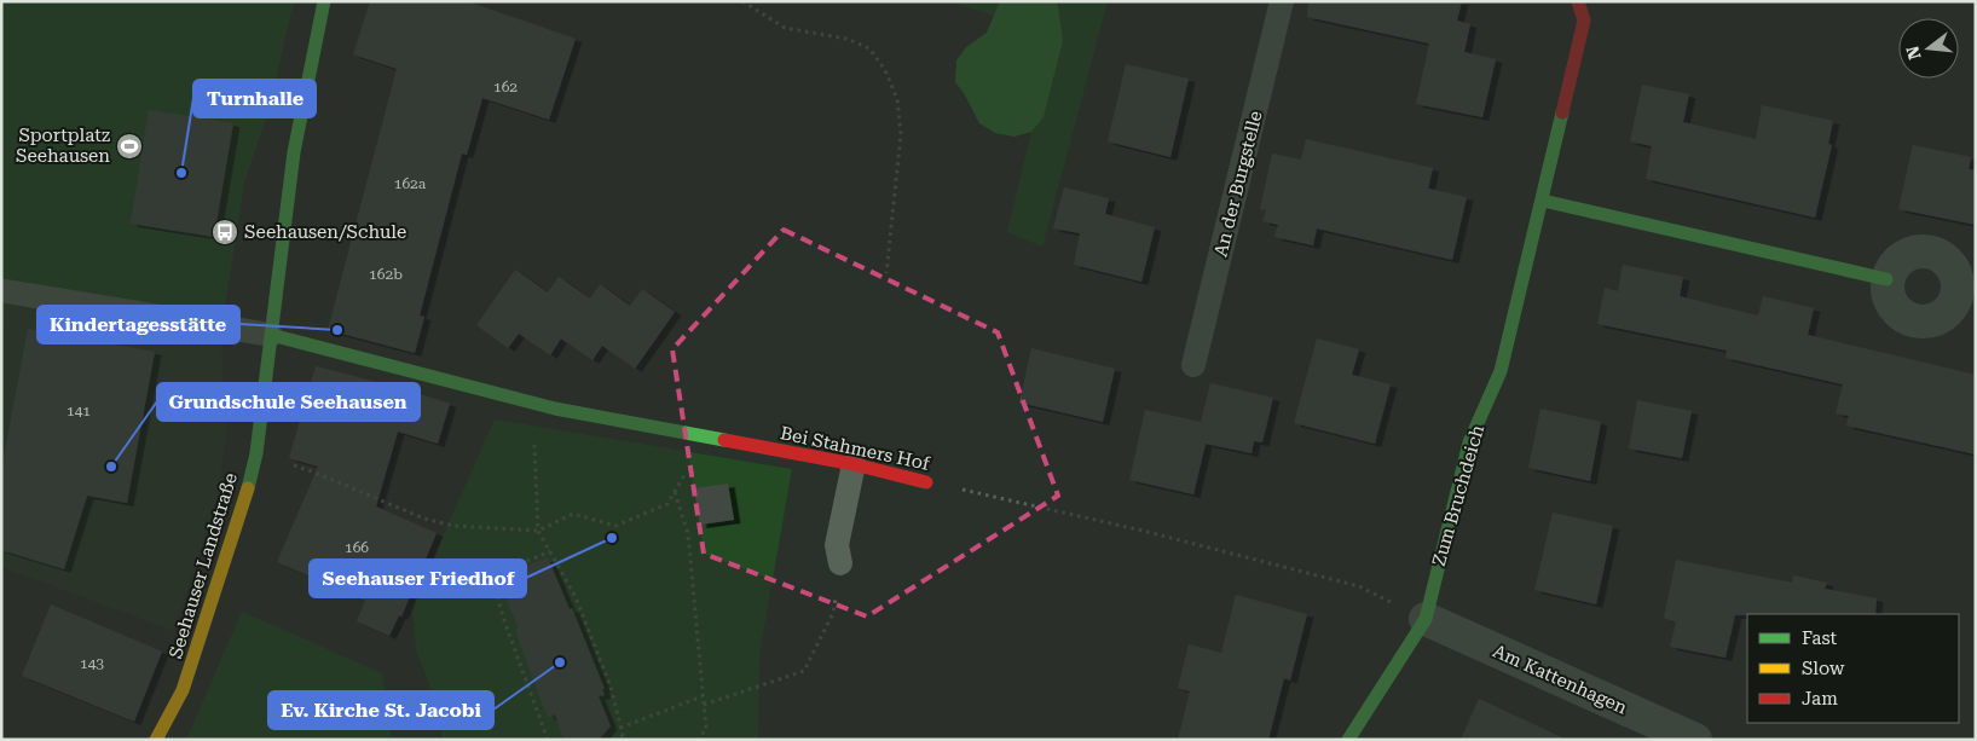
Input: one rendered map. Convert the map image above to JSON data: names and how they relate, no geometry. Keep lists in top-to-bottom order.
{
  "streets": {
    "street": [
      "Bei Stahmers Hof",
      "Zum Bruchdeich",
      "Seehauser Landstraße",
      "Am Kattenhagen"
    ],
    "lane": ["An der Burgstelle"]
  },
  "crossings": [
    ["Bei Stahmers Hof", "Zum Bruchdeich"],
    ["Bei Stahmers Hof", "Seehauser Landstraße"],
    ["Bei Stahmers Hof", "Am Kattenhagen"],
    ["Zum Bruchdeich", "Am Kattenhagen"]
  ],
  "places": {
    "sports": ["Sportplatz Seehausen"],
    "other": [
      "Turnhalle",
      "Kindertagesstätte",
      "Grundschule Seehausen",
      "Seehauser Friedhof",
      "Ev. Kirche St. Jacobi"
    ],
    "bus stop": ["Seehausen/Schule"]
  },
  "house_numbers": [
    "162",
    "162a",
    "162b",
    "141",
    "166",
    "143"
  ],
  "legend": ["Fast", "Slow", "Jam"],
  "north": "left"
}
